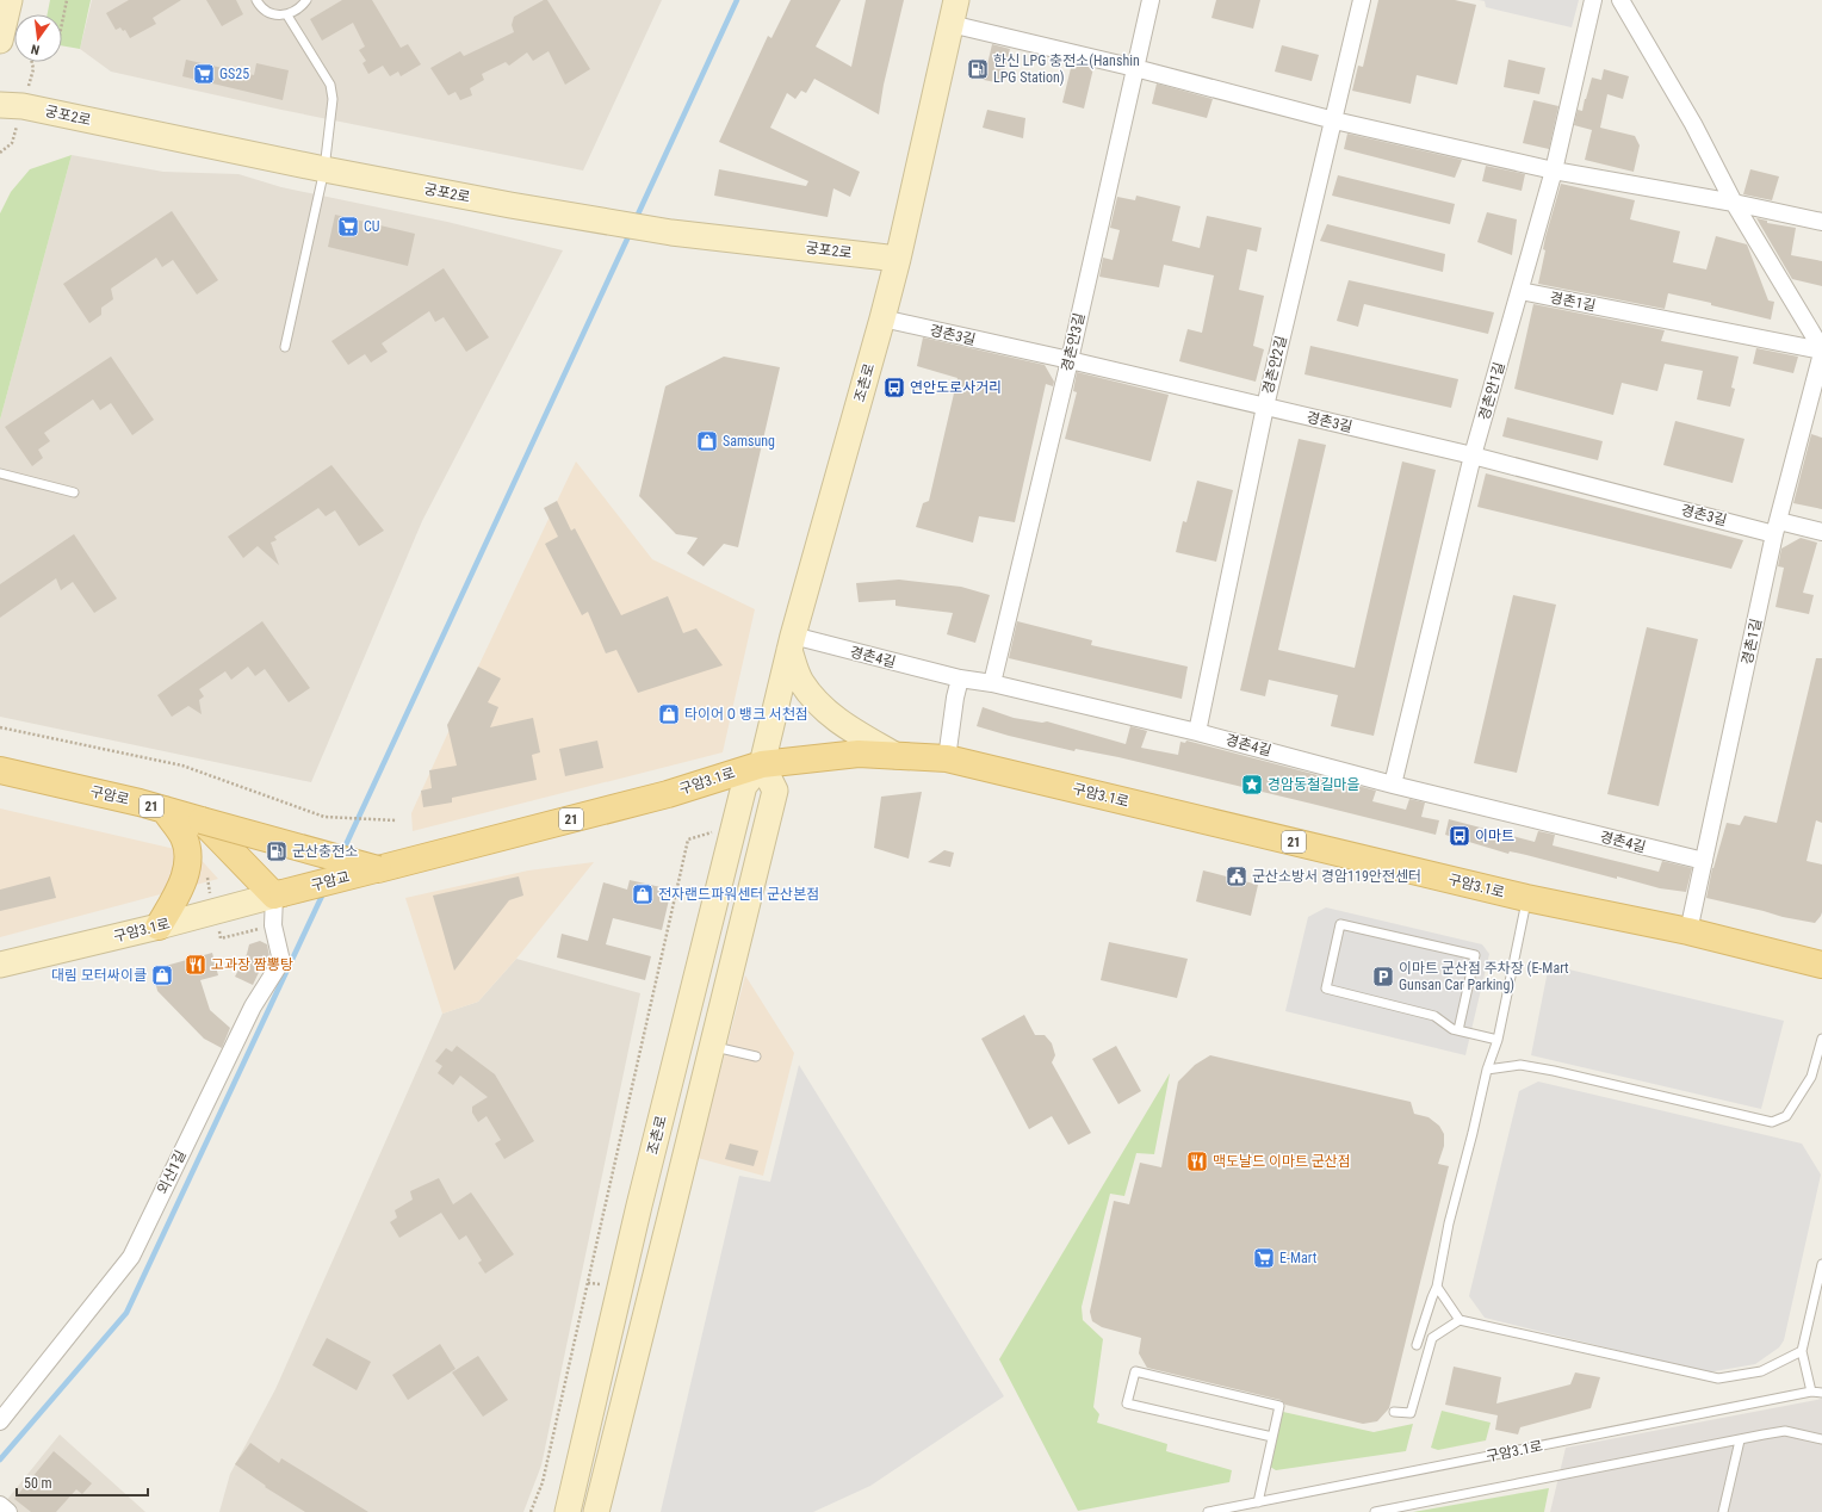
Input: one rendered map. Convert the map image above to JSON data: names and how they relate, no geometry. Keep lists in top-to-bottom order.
{
  "streets": {
    "main road": [
      "구암3.1로",
      "구암로",
      "21",
      "구암교"
    ],
    "street": [
      "궁포2로",
      "경촌1길",
      "경촌3길",
      "경촌안3길",
      "경촌안2길",
      "조촌로",
      "경촌안1길",
      "경촌4길",
      "외산1길"
    ]
  },
  "crossings": [
    ["궁포2로", "조촌로"],
    ["경촌1길", "경촌3길"],
    ["경촌1길", "경촌안1길"],
    ["경촌1길", "경촌4길"],
    ["경촌1길", "구암3.1로"],
    ["경촌3길", "경촌안3길"],
    ["경촌3길", "경촌안2길"],
    ["경촌3길", "조촌로"],
    ["경촌3길", "경촌안1길"],
    ["경촌안3길", "경촌4길"],
    ["경촌안2길", "경촌4길"],
    ["조촌로", "경촌4길"],
    ["조촌로", "구암3.1로"],
    ["경촌안1길", "경촌4길"],
    ["구암3.1로", "구암로"],
    ["구암3.1로", "구암교"],
    ["구암3.1로", "외산1길"],
    ["구암로", "구암교"],
    ["구암로", "외산1길"],
    ["구암교", "외산1길"]
  ],
  "places": {
    "fuel station": ["한신 LPG 충전소(Hanshin LPG Station)", "군산충전소"],
    "supermarket": ["GS25", "CU", "E-Mart"],
    "bus stop": ["연안도로사거리", "이마트"],
    "shop": [
      "Samsung",
      "타이어 O 뱅크 서천점",
      "전자랜드파워센터 군산본점",
      "대림 모터싸이클"
    ],
    "place": ["경암동철길마을"],
    "public building": ["군산소방서 경암119안전센터"],
    "restaurant": ["고과장 짬뽕탕", "맥도날드 이마트 군산점"],
    "parking": ["이마트 군산점 주차장 (E-Mart Gunsan Car Parking)"]
  },
  "scale_bar": "50 m",
  "north": "bottom"
}
